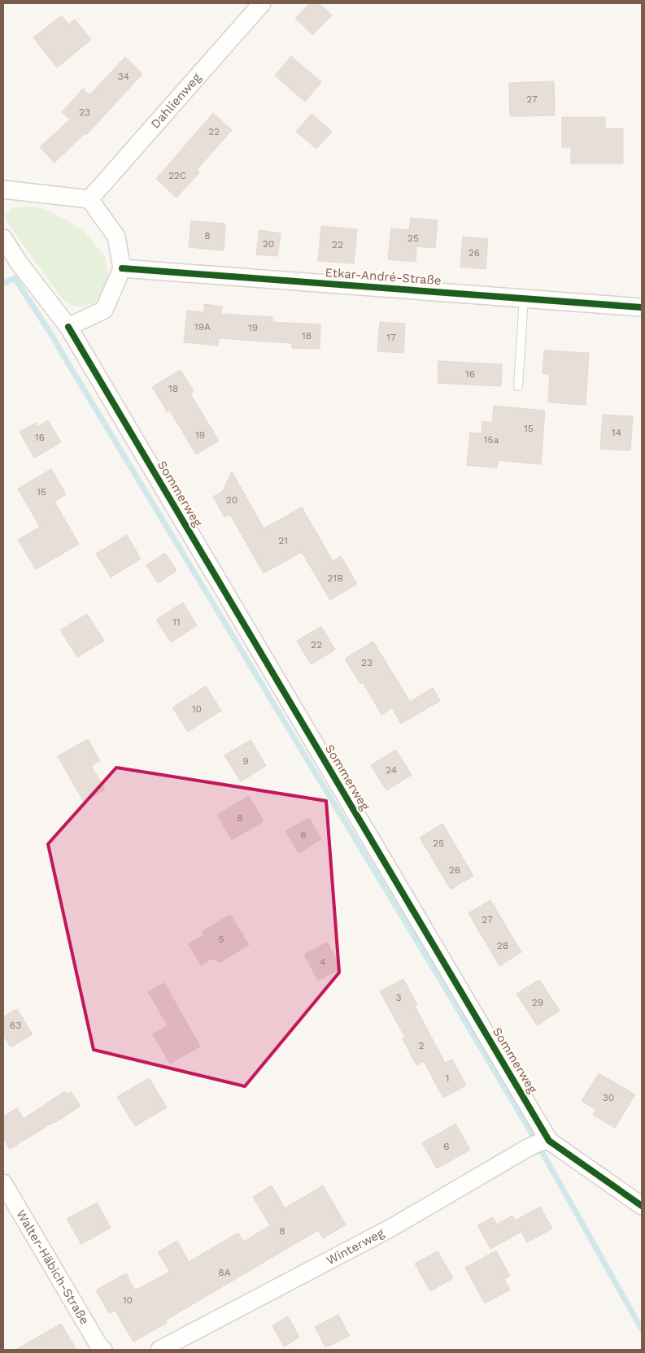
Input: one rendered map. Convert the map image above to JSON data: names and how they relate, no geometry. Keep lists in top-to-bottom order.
{
  "streets": {
    "street": [
      "Dahlienweg",
      "Etkar-André-Straße",
      "Sommerweg",
      "Winterweg",
      "Walter-Häbich-Straße"
    ]
  },
  "crossings": [
    ["Sommerweg", "Winterweg"]
  ],
  "house_numbers": [
    "34",
    "27",
    "23",
    "22",
    "22C",
    "8",
    "25",
    "20",
    "22",
    "26",
    "19A",
    "19",
    "18",
    "17",
    "16",
    "18",
    "15",
    "14",
    "19",
    "16",
    "15a",
    "15",
    "20",
    "21",
    "21B",
    "11",
    "22",
    "23",
    "10",
    "9",
    "24",
    "8",
    "6",
    "25",
    "26",
    "27",
    "5",
    "28",
    "4",
    "3",
    "29",
    "63",
    "2",
    "1",
    "30",
    "6",
    "8",
    "8A",
    "10"
  ]
}
